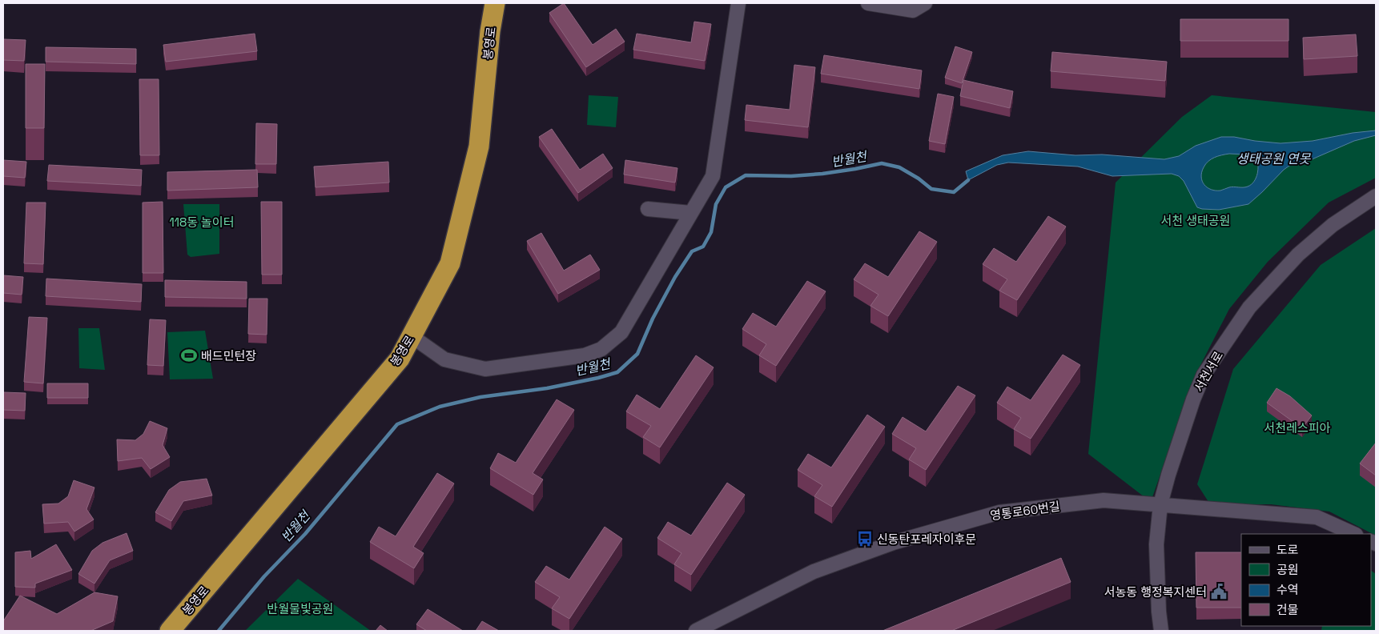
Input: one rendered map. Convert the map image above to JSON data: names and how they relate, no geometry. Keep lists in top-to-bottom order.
{
  "streets": {
    "highway": ["봉영로"],
    "street": ["서천서로", "영통로60번길"]
  },
  "crossings": [
    ["서천서로", "영통로60번길"]
  ],
  "water": ["생태공원 연못", "반월천"],
  "parks": [
    "서천 생태공원",
    "118동 놀이터",
    "서천레스피아",
    "반월물빛공원"
  ],
  "places": {
    "sports": ["배드민턴장"],
    "bus stop": ["신동탄포레자이후문"],
    "public building": ["서농동 행정복지센터"]
  },
  "legend": [
    "도로",
    "공원",
    "수역",
    "건물"
  ]
}
